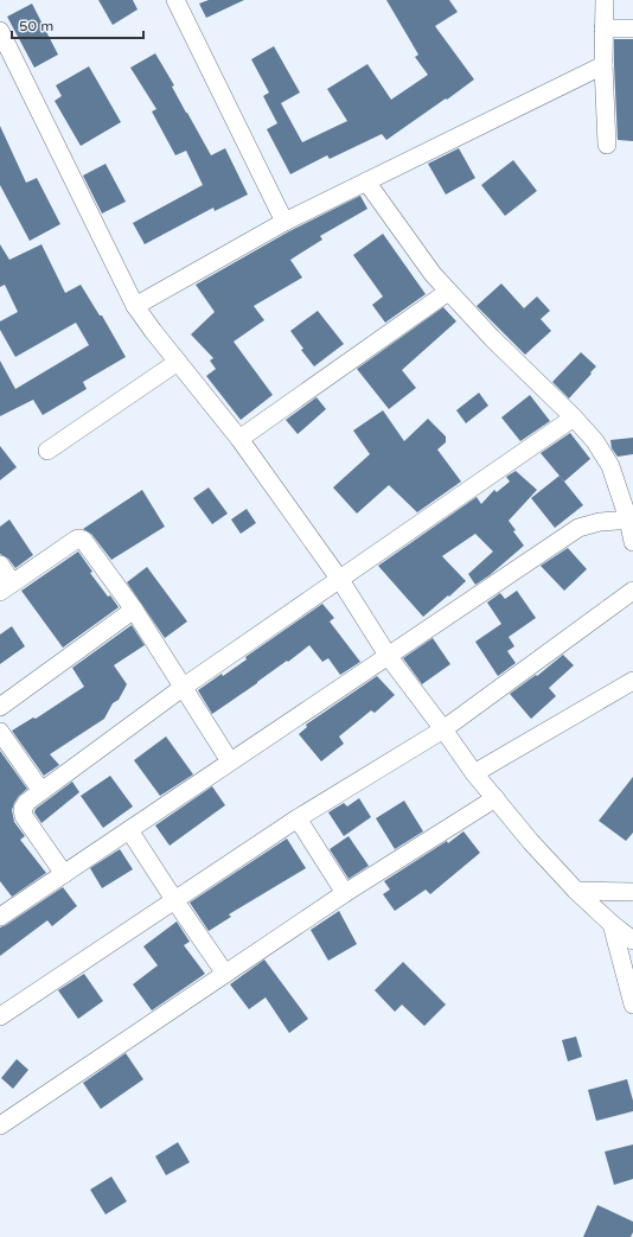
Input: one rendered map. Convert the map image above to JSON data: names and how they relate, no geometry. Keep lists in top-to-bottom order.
{
  "scale_bar": "50 m"
}
